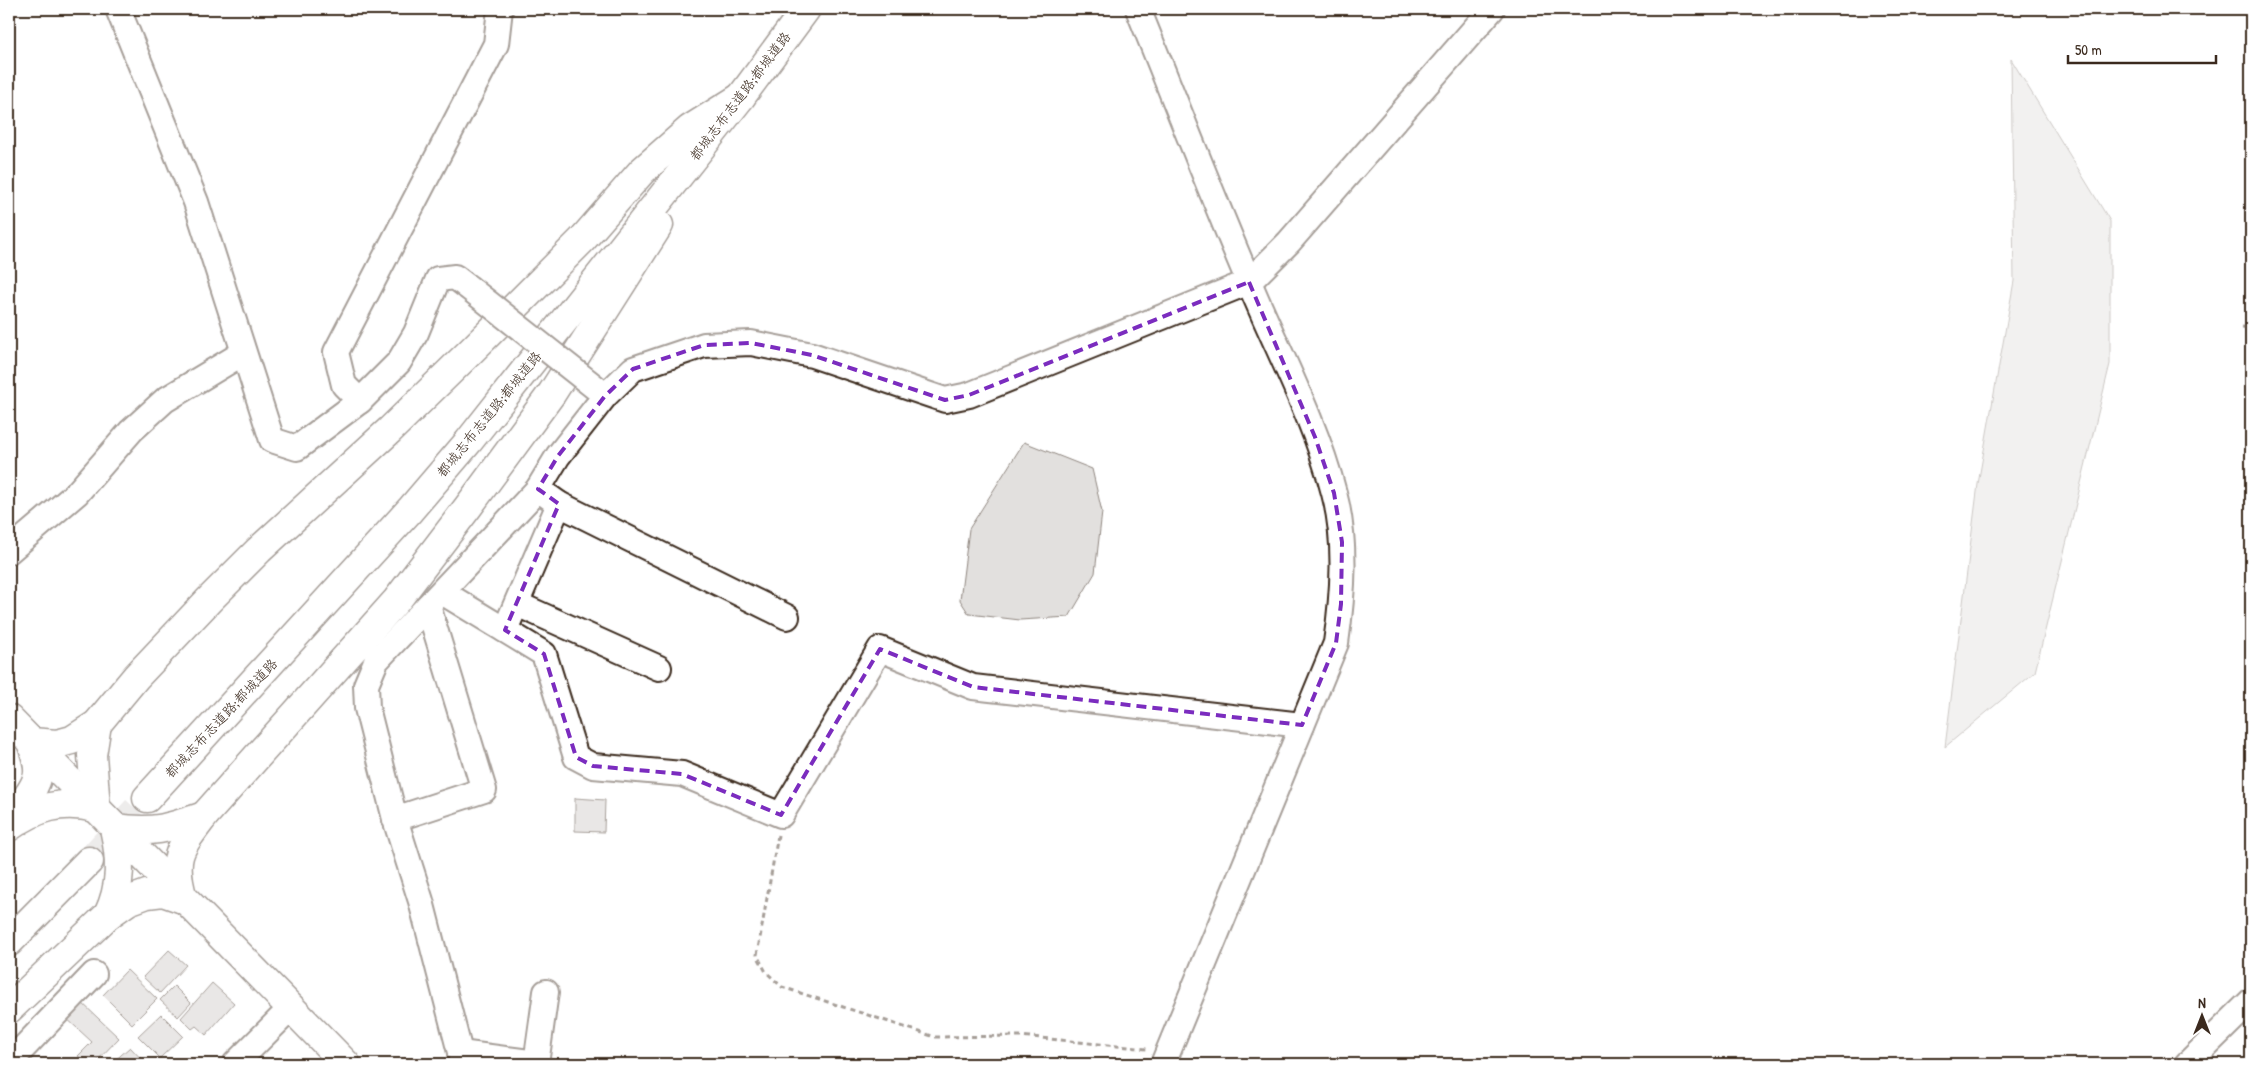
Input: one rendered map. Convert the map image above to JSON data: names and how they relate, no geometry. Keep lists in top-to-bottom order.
{
  "streets": {
    "main road": ["都城志布志道路;都城道路"]
  },
  "scale_bar": "50 m",
  "north": "top"
}
